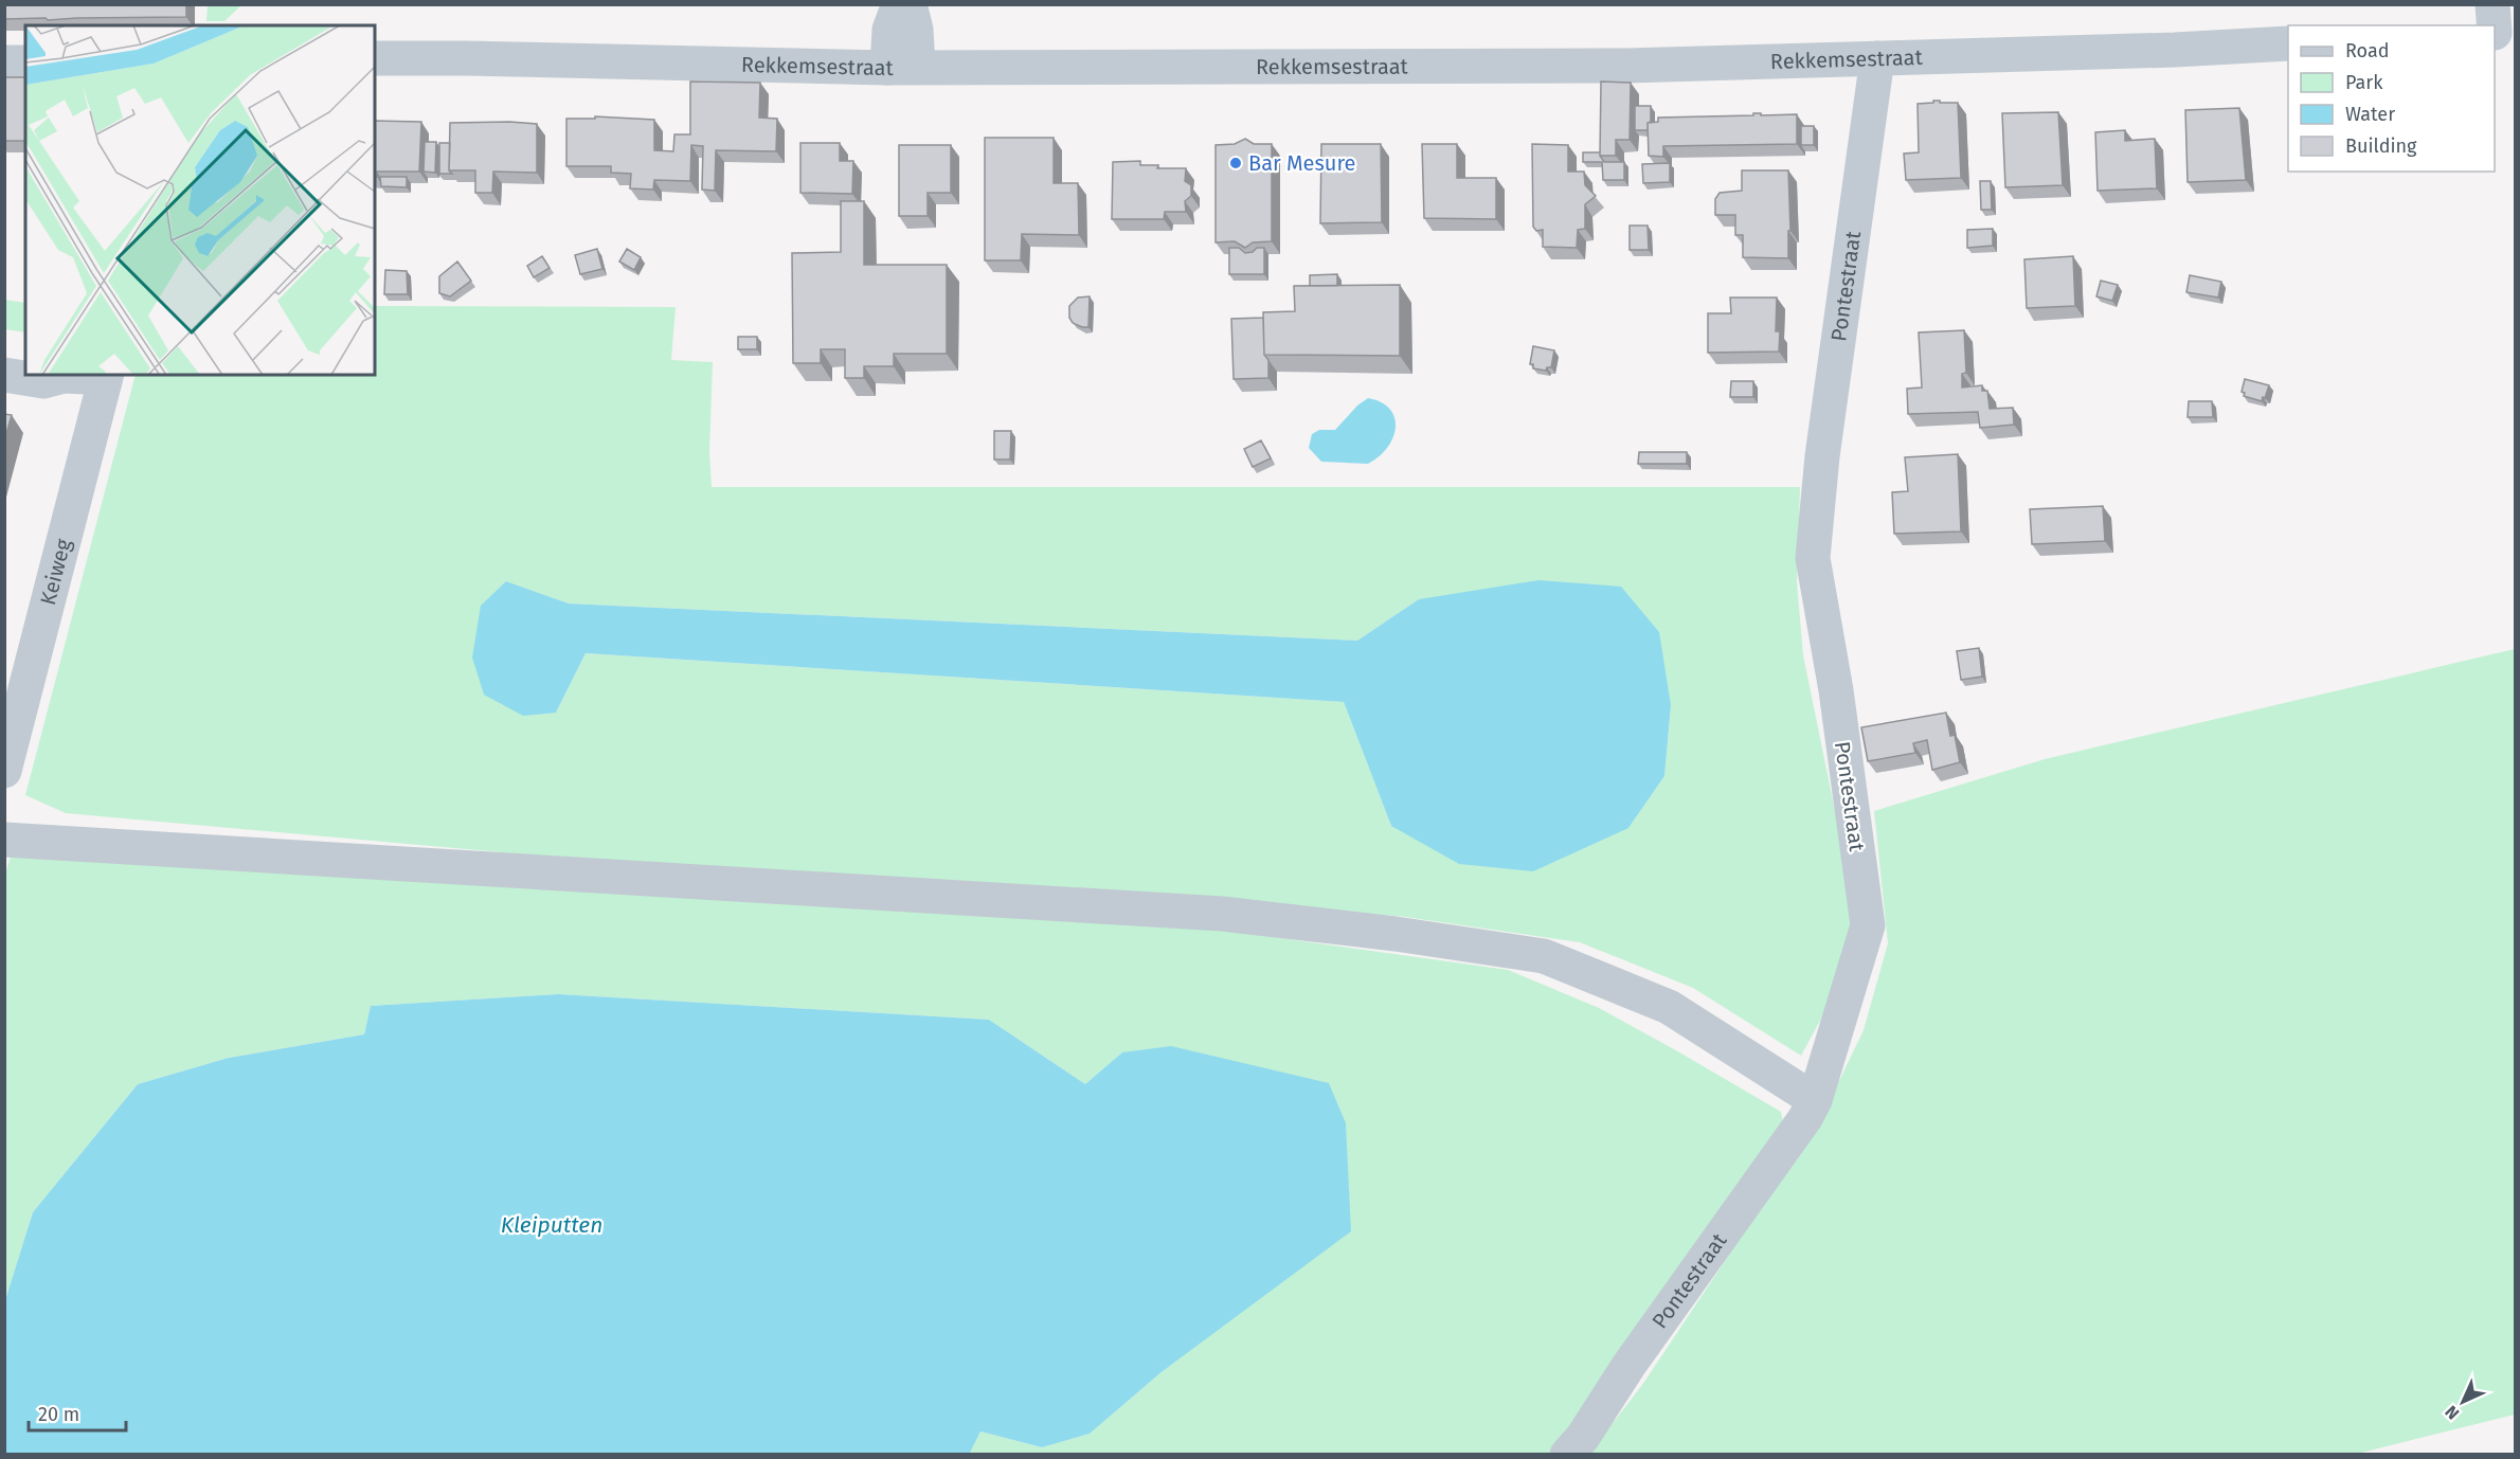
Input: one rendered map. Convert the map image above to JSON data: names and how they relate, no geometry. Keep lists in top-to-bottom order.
{
  "streets": {
    "street": ["Rekkemsestraat", "Pontestraat", "Keiweg"]
  },
  "crossings": [
    ["Rekkemsestraat", "Pontestraat"]
  ],
  "water": ["Kleiputten"],
  "places": ["Bar Mesure"],
  "legend": [
    "Road",
    "Park",
    "Water",
    "Building"
  ],
  "scale_bar": "20 m",
  "north": "bottom left"
}
